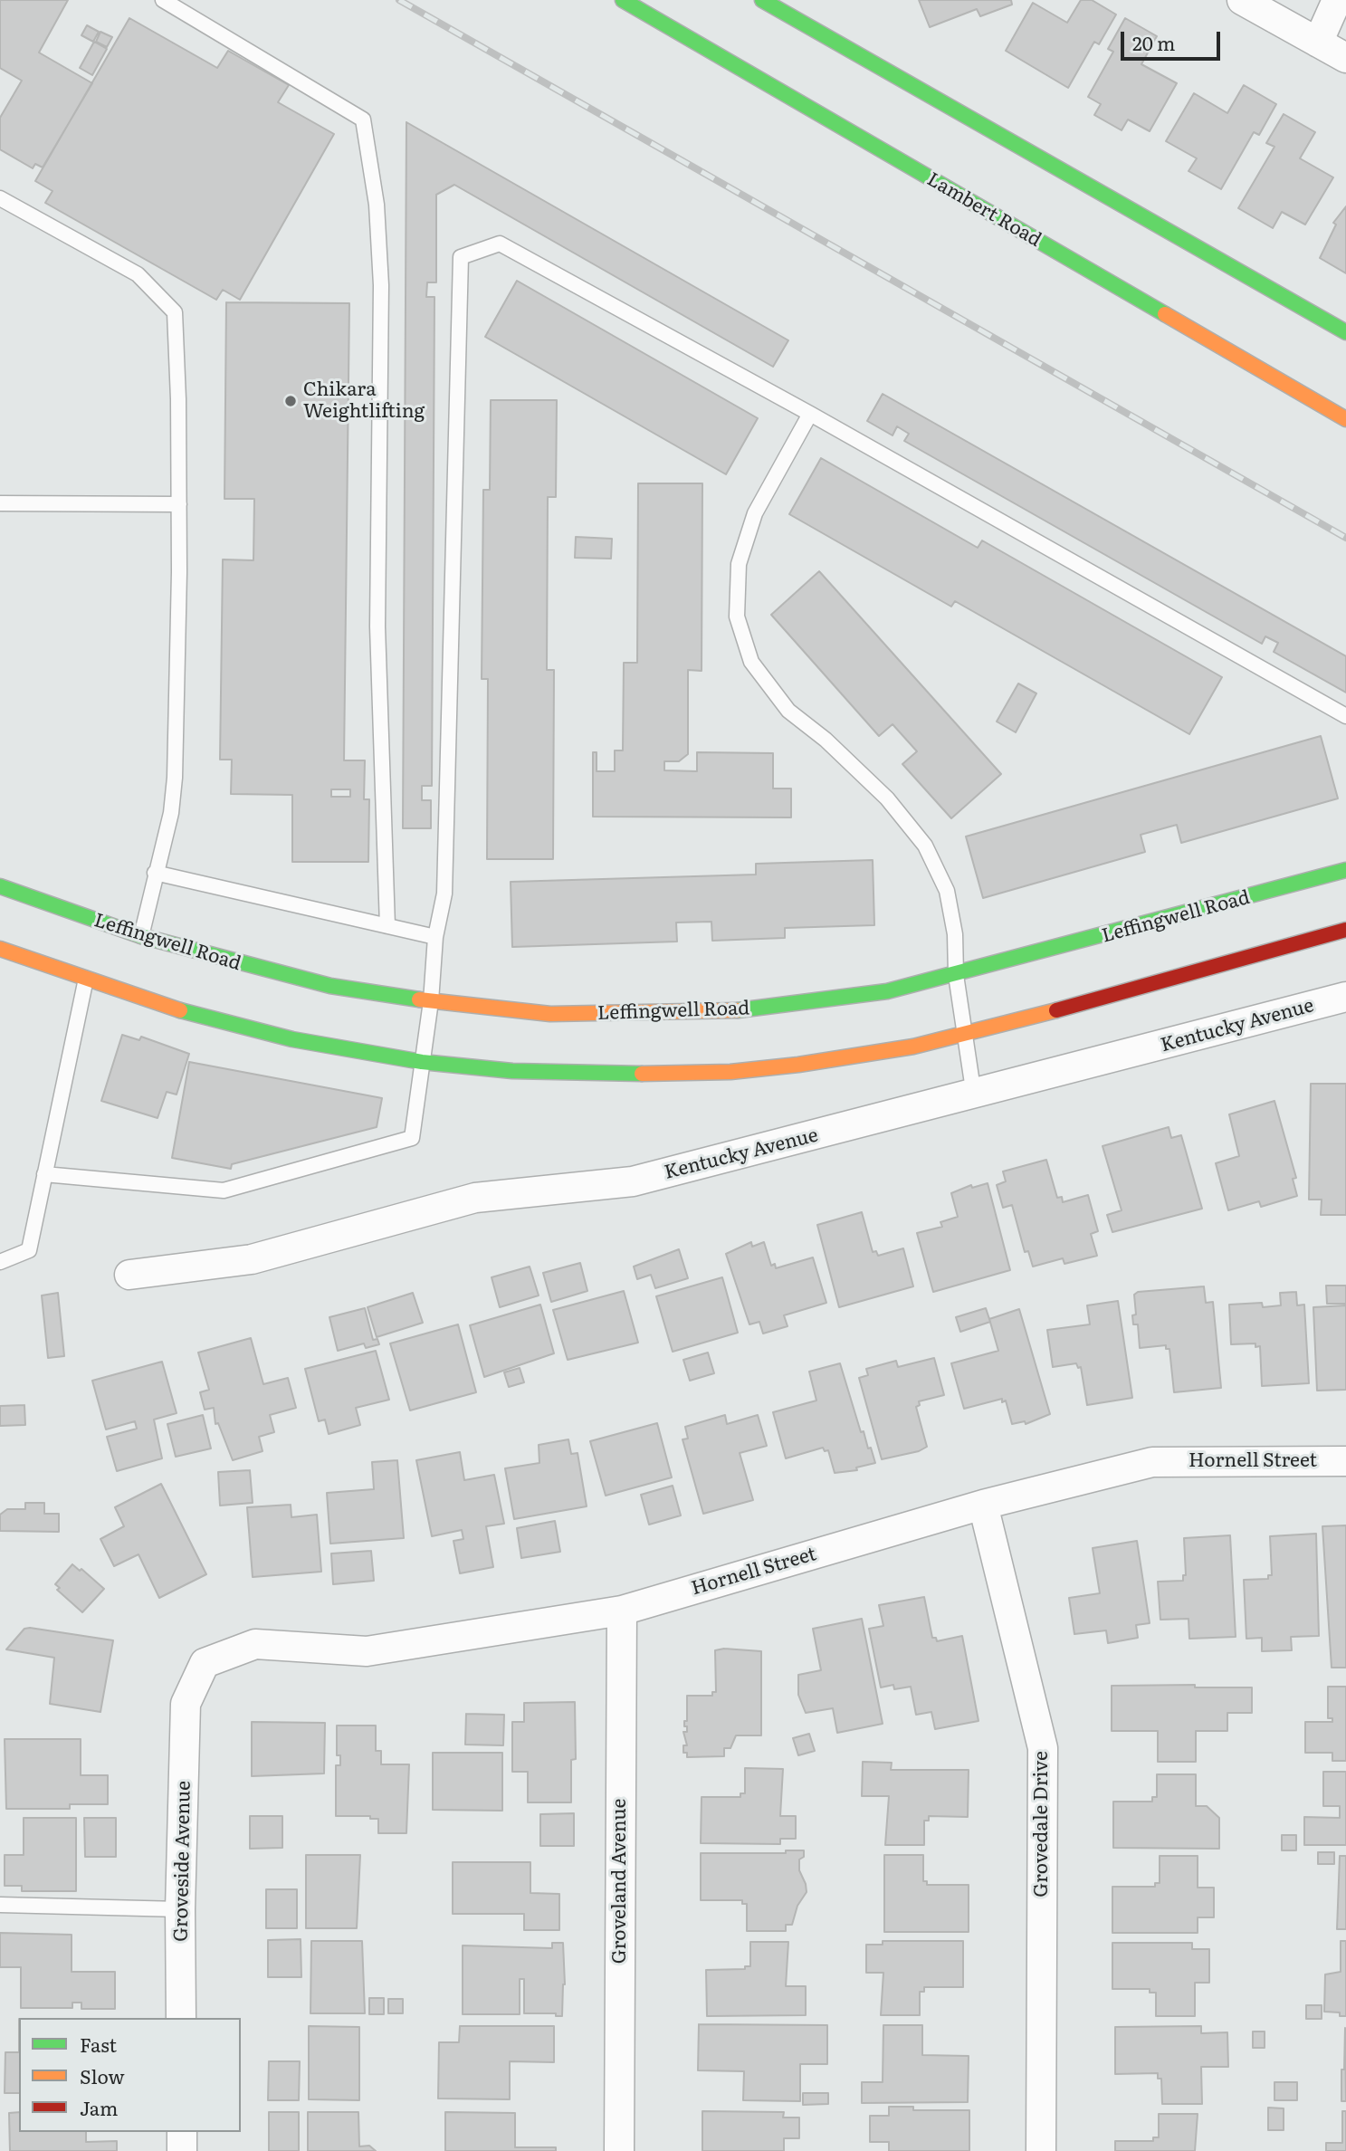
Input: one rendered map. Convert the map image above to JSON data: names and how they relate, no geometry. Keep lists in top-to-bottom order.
{
  "streets": {
    "main road": ["Lambert Road", "Leffingwell Road"],
    "street": [
      "Kentucky Avenue",
      "Hornell Street",
      "Grovedale Drive",
      "Groveside Avenue",
      "Groveland Avenue"
    ]
  },
  "crossings": [
    ["Hornell Street", "Grovedale Drive"],
    ["Hornell Street", "Groveside Avenue"],
    ["Hornell Street", "Groveland Avenue"]
  ],
  "places": ["Chikara Weightlifting"],
  "legend": ["Fast", "Slow", "Jam"],
  "scale_bar": "20 m"
}
